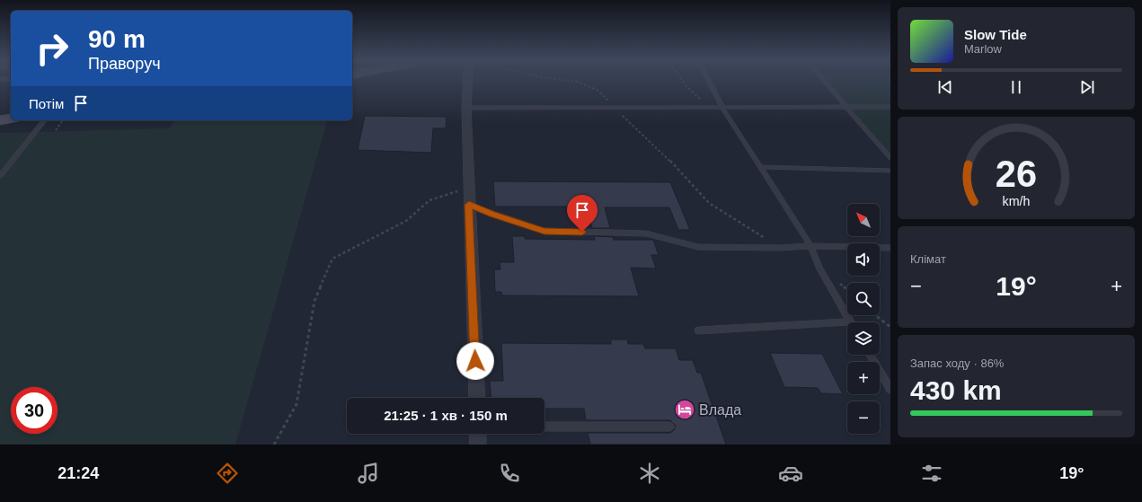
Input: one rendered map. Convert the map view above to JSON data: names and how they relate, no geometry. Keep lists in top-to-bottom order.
{
  "places": {
    "hotel": ["Влада"]
  },
  "north": "top left",
  "page": {
    "turn": ["90 m", "Праворуч"],
    "song": ["Slow Tide", "Marlow"],
    "then": "Потім",
    "map_buttons": ["+", "−"],
    "tile": [
      "Клімат",
      ["Запас ходу · 86%", "430 km"]
    ],
    "heat": ["−", "19°", "+"],
    "limit": "30",
    "trip": "21:25 · 1 хв · 150 m",
    "tabs": ["21:24", "19°"],
    "gauge": ["26", "km/h"]
  }
}
